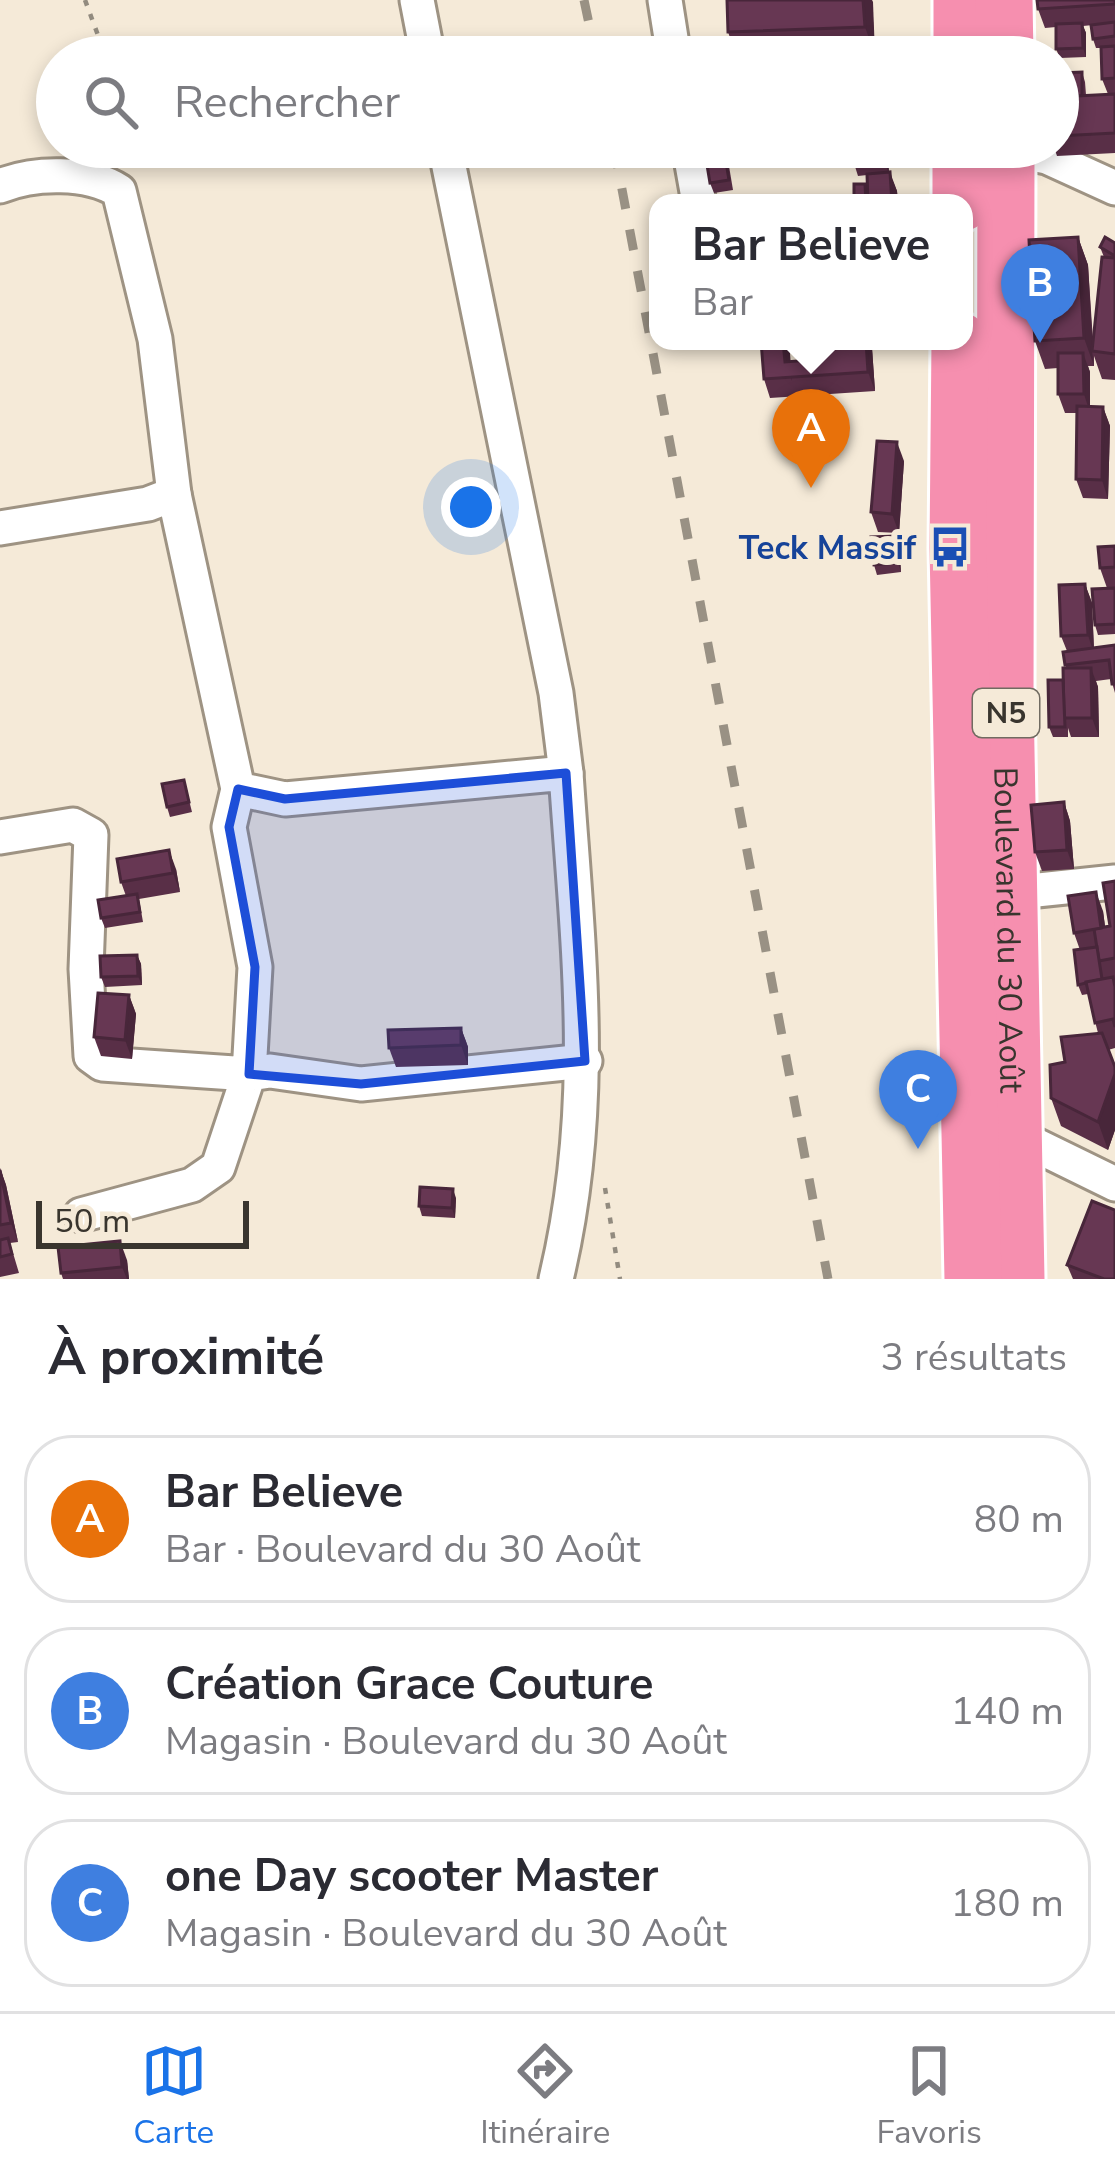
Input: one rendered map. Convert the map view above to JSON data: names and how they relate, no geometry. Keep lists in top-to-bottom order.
{
  "streets": {
    "highway": ["N5", "Boulevard du 30 Août"]
  },
  "places": {
    "bus stop": ["Teck Massif"]
  },
  "scale_bar": "50 m",
  "page": {
    "search": "Rechercher",
    "popup": ["Bar Believe", "Bar"],
    "pins": ["B", "A", "C"],
    "scale": "50 m",
    "heading": ["À proximité", "3 résultats"],
    "list": [
      {
        "mark": "A",
        "name": "Bar Believe",
        "note": "Bar · Boulevard du 30 Août",
        "value": "80 m"
      },
      {
        "mark": "B",
        "name": "Création Grace Couture",
        "note": "Magasin · Boulevard du 30 Août",
        "value": "140 m"
      },
      {
        "mark": "C",
        "name": "one Day scooter Master",
        "note": "Magasin · Boulevard du 30 Août",
        "value": "180 m"
      }
    ],
    "nav": ["Carte", "Itinéraire", "Favoris"]
  }
}
